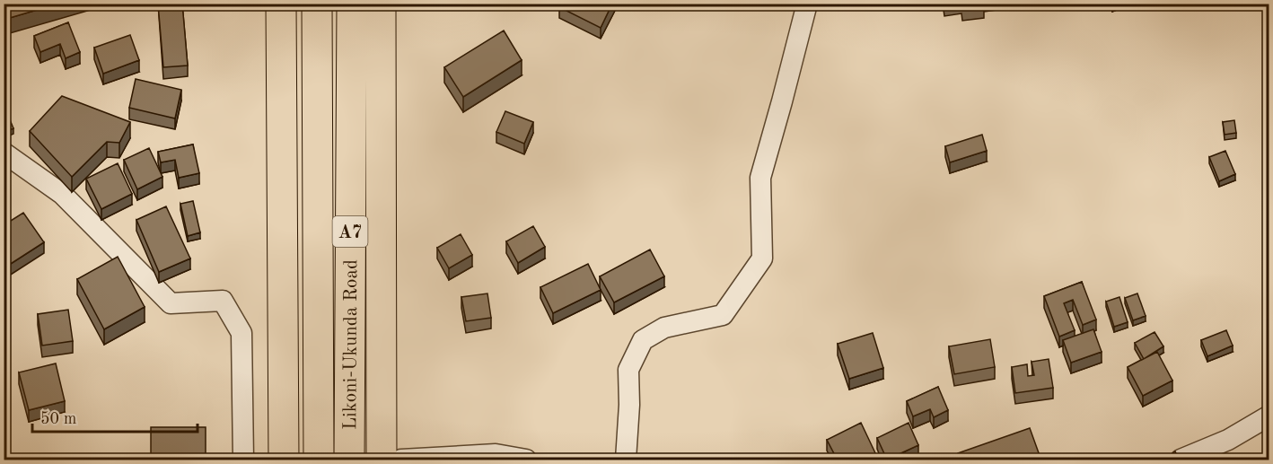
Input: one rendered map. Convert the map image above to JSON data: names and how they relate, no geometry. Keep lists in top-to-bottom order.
{
  "streets": {
    "highway": ["A7", "Likoni-Ukunda Road"]
  },
  "scale_bar": "50 m"
}
